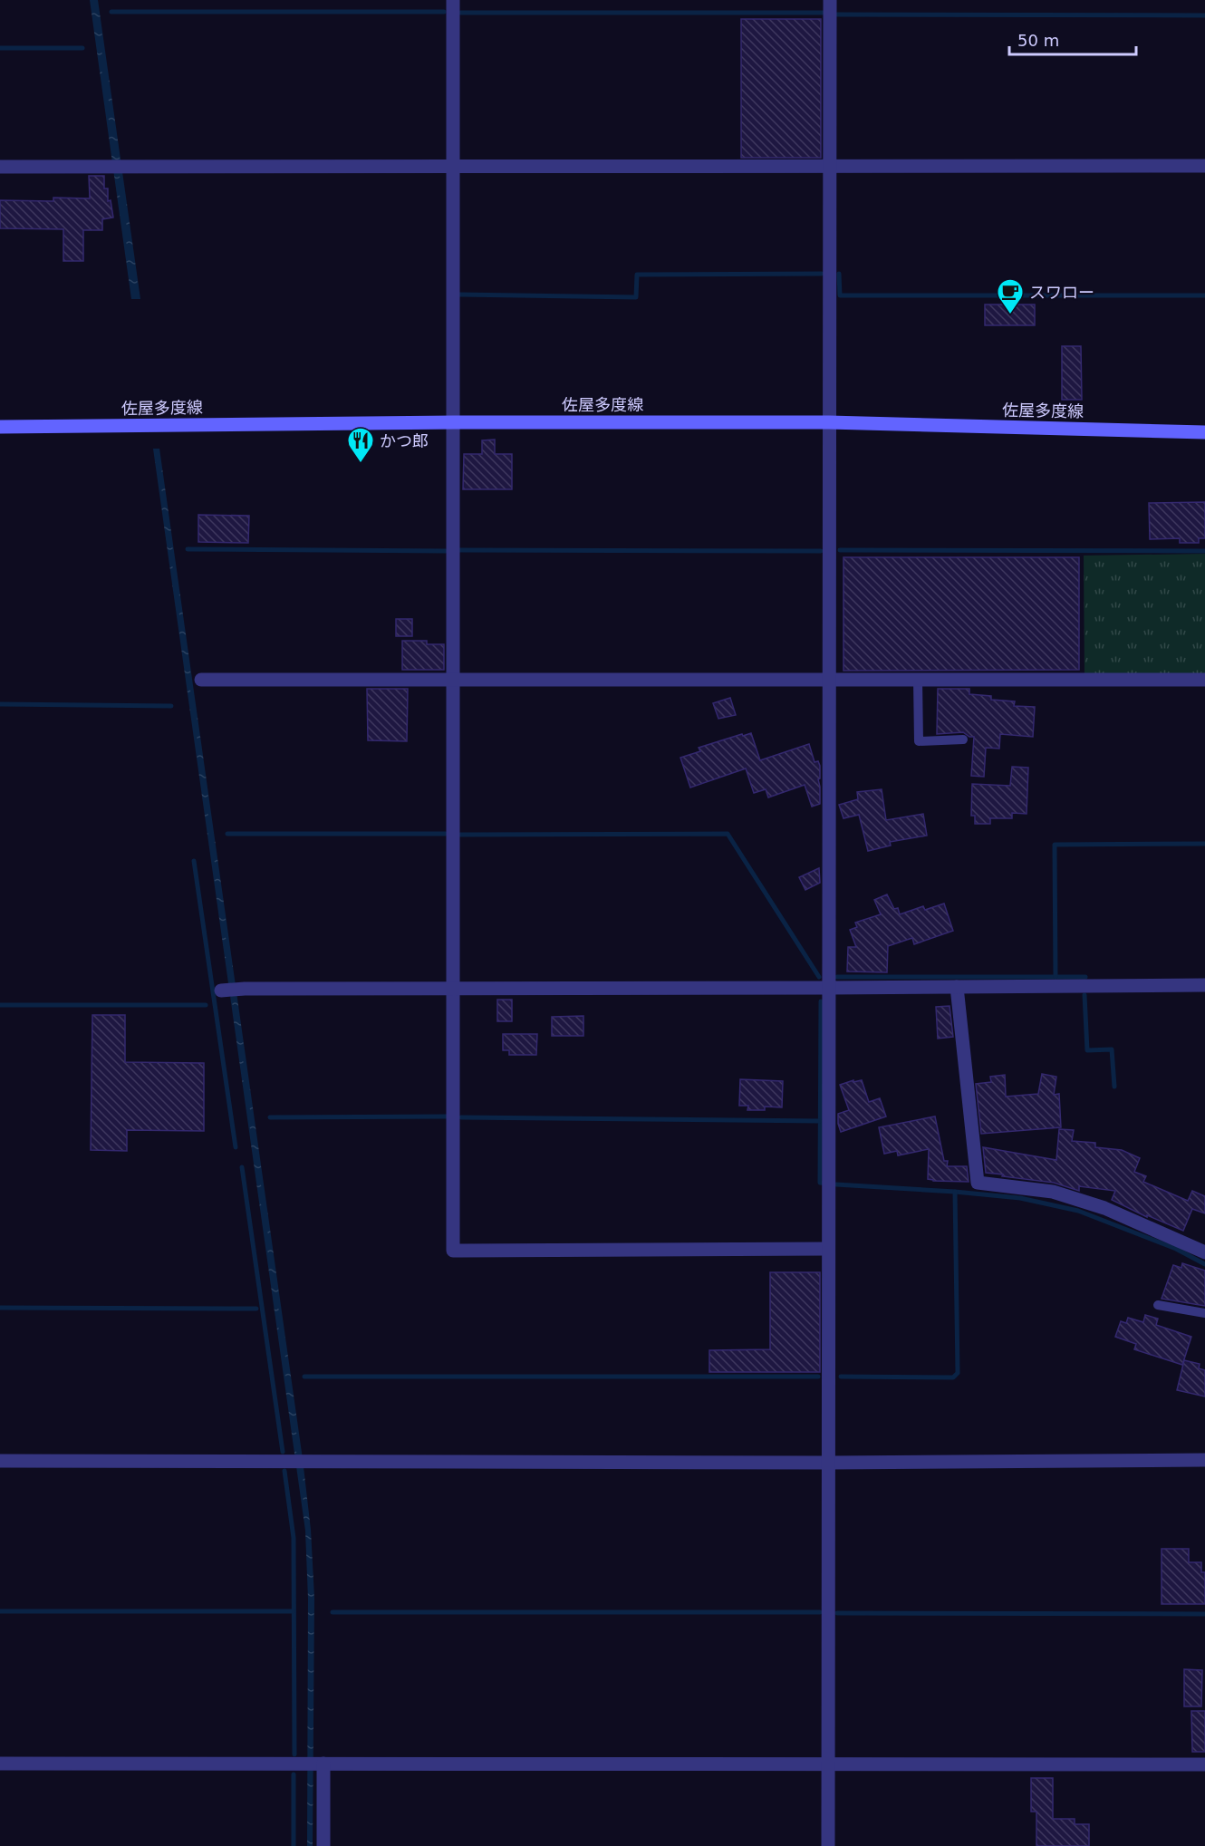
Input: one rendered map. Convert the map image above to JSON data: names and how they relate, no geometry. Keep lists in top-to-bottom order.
{
  "streets": {
    "main road": ["佐屋多度線"]
  },
  "places": {
    "cafe": ["スワロー"],
    "restaurant": ["かつ郎"]
  },
  "scale_bar": "50 m"
}
